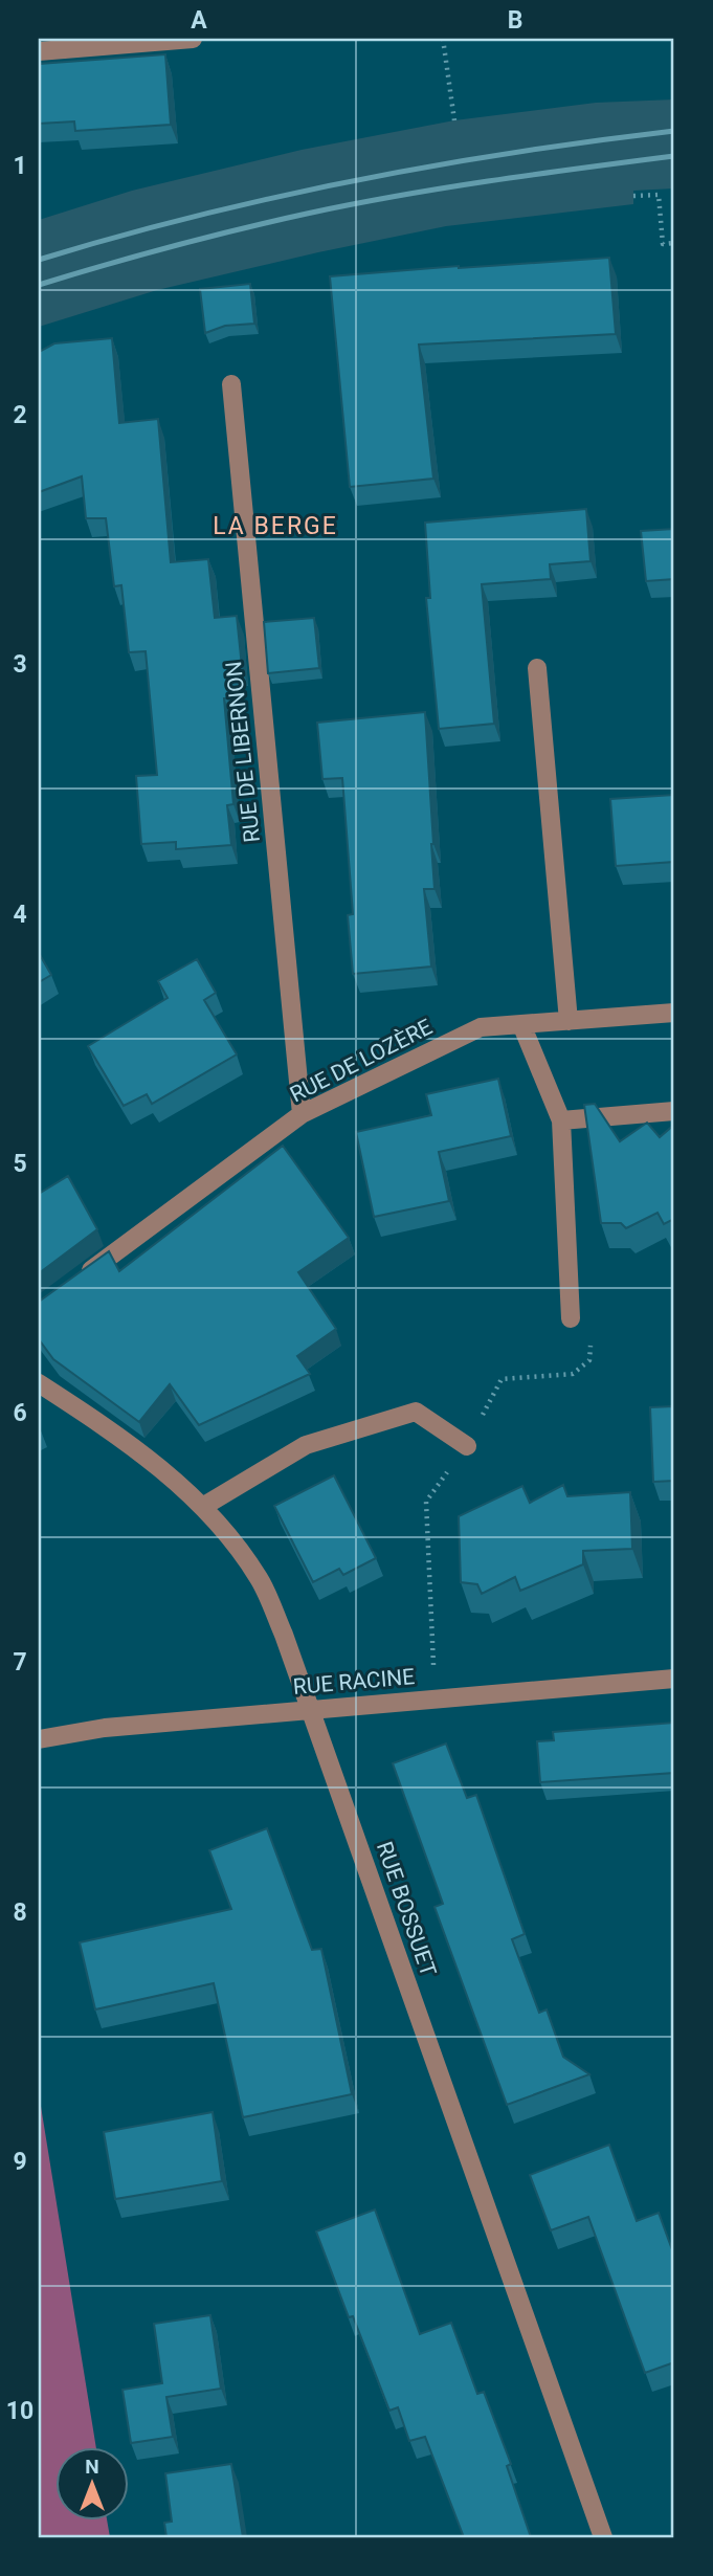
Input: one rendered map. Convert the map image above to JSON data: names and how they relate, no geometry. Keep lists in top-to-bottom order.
{
  "streets": {
    "street": [
      "RUE DE LIBERNON",
      "RUE DE LOZÈRE",
      "RUE RACINE",
      "RUE BOSSUET"
    ]
  },
  "crossings": [
    ["RUE DE LIBERNON", "RUE DE LOZÈRE"],
    ["RUE RACINE", "RUE BOSSUET"]
  ],
  "districts": ["LA BERGE"],
  "north": "top",
  "grid": {
    "columns": ["A", "B"],
    "rows": [
      "1",
      "2",
      "3",
      "4",
      "5",
      "6",
      "7",
      "8",
      "9",
      "10"
    ]
  }
}
